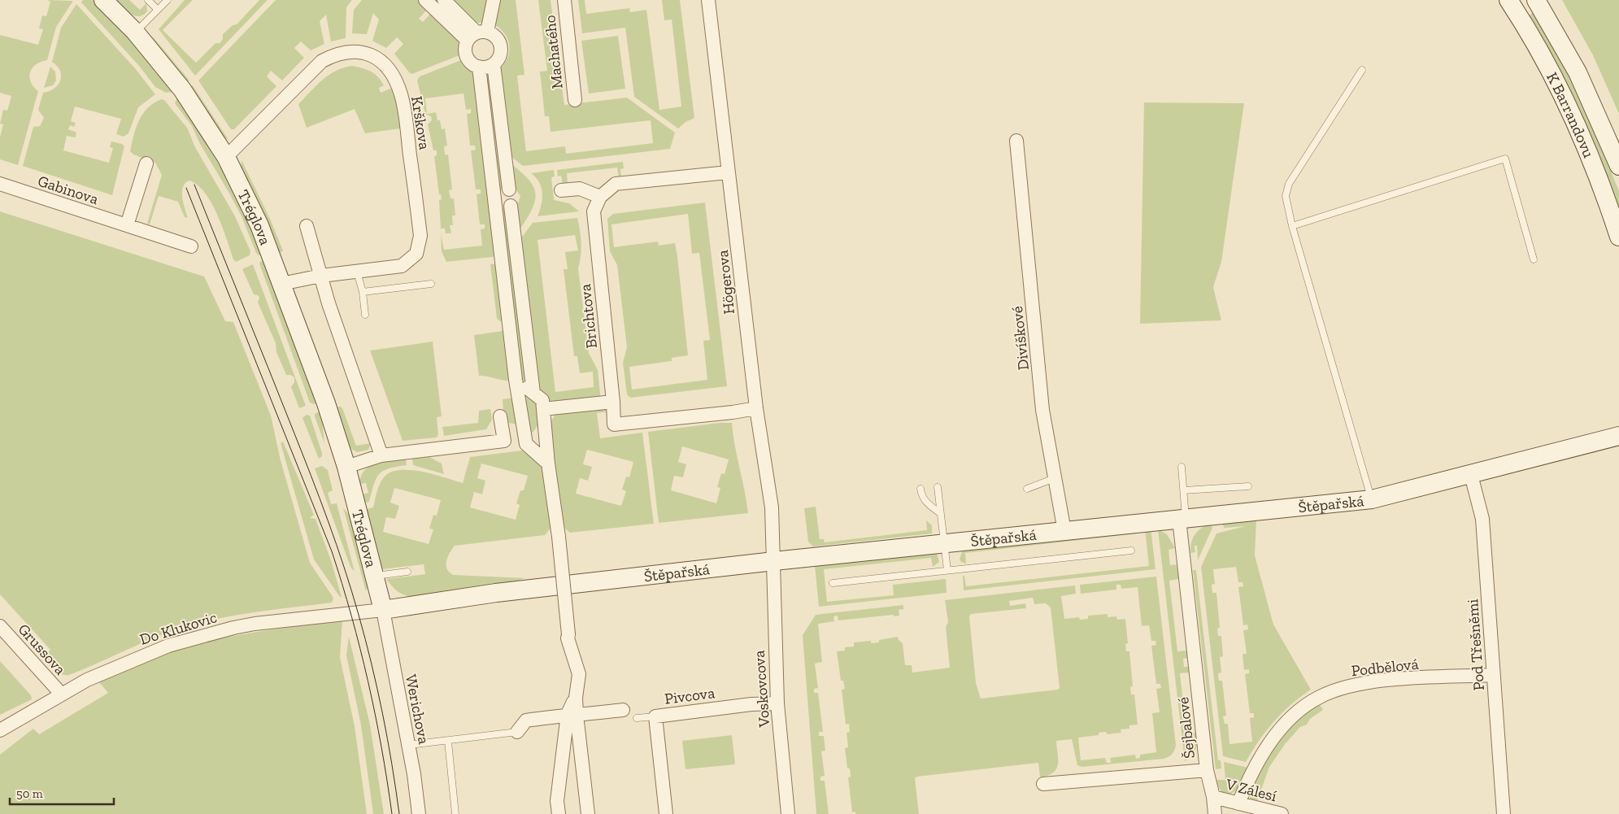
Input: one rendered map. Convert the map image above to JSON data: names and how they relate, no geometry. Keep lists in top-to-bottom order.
{
  "streets": {
    "street": [
      "Machatého",
      "K Barrandovu",
      "Krškova",
      "Gabinova",
      "Tréglova",
      "Högerova",
      "Brichtova",
      "Divíškové",
      "Štěpařská",
      "Do Klukovic",
      "Pod Třešněmi",
      "Grussova",
      "Podbělová",
      "Voskovcova",
      "Pivcova",
      "Werichova",
      "Šejbalové",
      "V Zálesí"
    ]
  },
  "crossings": [
    ["Krškova", "Tréglova"],
    ["Tréglova", "Štěpařská"],
    ["Tréglova", "Do Klukovic"],
    ["Tréglova", "Werichova"],
    ["Högerova", "Brichtova"],
    ["Högerova", "Štěpařská"],
    ["Högerova", "Voskovcova"],
    ["Divíškové", "Štěpařská"],
    ["Štěpařská", "Do Klukovic"],
    ["Štěpařská", "Pod Třešněmi"],
    ["Štěpařská", "Voskovcova"],
    ["Štěpařská", "Werichova"],
    ["Štěpařská", "Šejbalové"],
    ["Do Klukovic", "Grussova"],
    ["Do Klukovic", "Werichova"],
    ["Pod Třešněmi", "Podbělová"],
    ["Podbělová", "V Zálesí"],
    ["Voskovcova", "Pivcova"]
  ],
  "scale_bar": "50 m"
}
